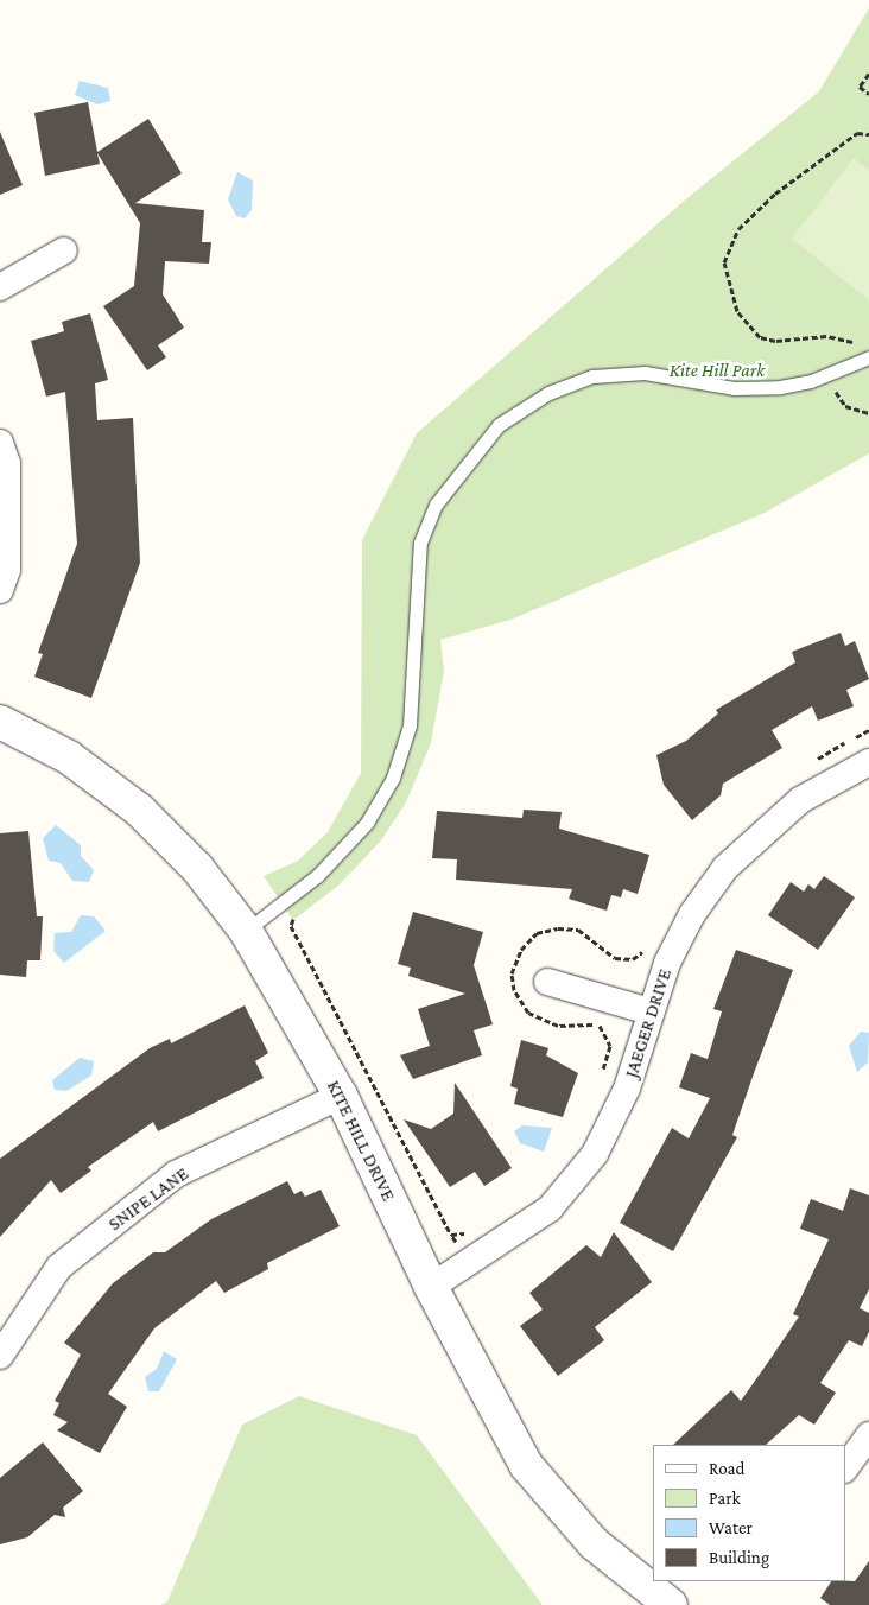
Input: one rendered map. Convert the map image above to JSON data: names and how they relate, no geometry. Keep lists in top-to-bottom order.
{
  "streets": {
    "street": ["JAEGER DRIVE", "KITE HILL DRIVE", "SNIPE LANE"]
  },
  "crossings": [
    ["JAEGER DRIVE", "KITE HILL DRIVE"],
    ["KITE HILL DRIVE", "SNIPE LANE"]
  ],
  "parks": ["Kite Hill Park"],
  "legend": [
    "Road",
    "Park",
    "Water",
    "Building"
  ]
}
